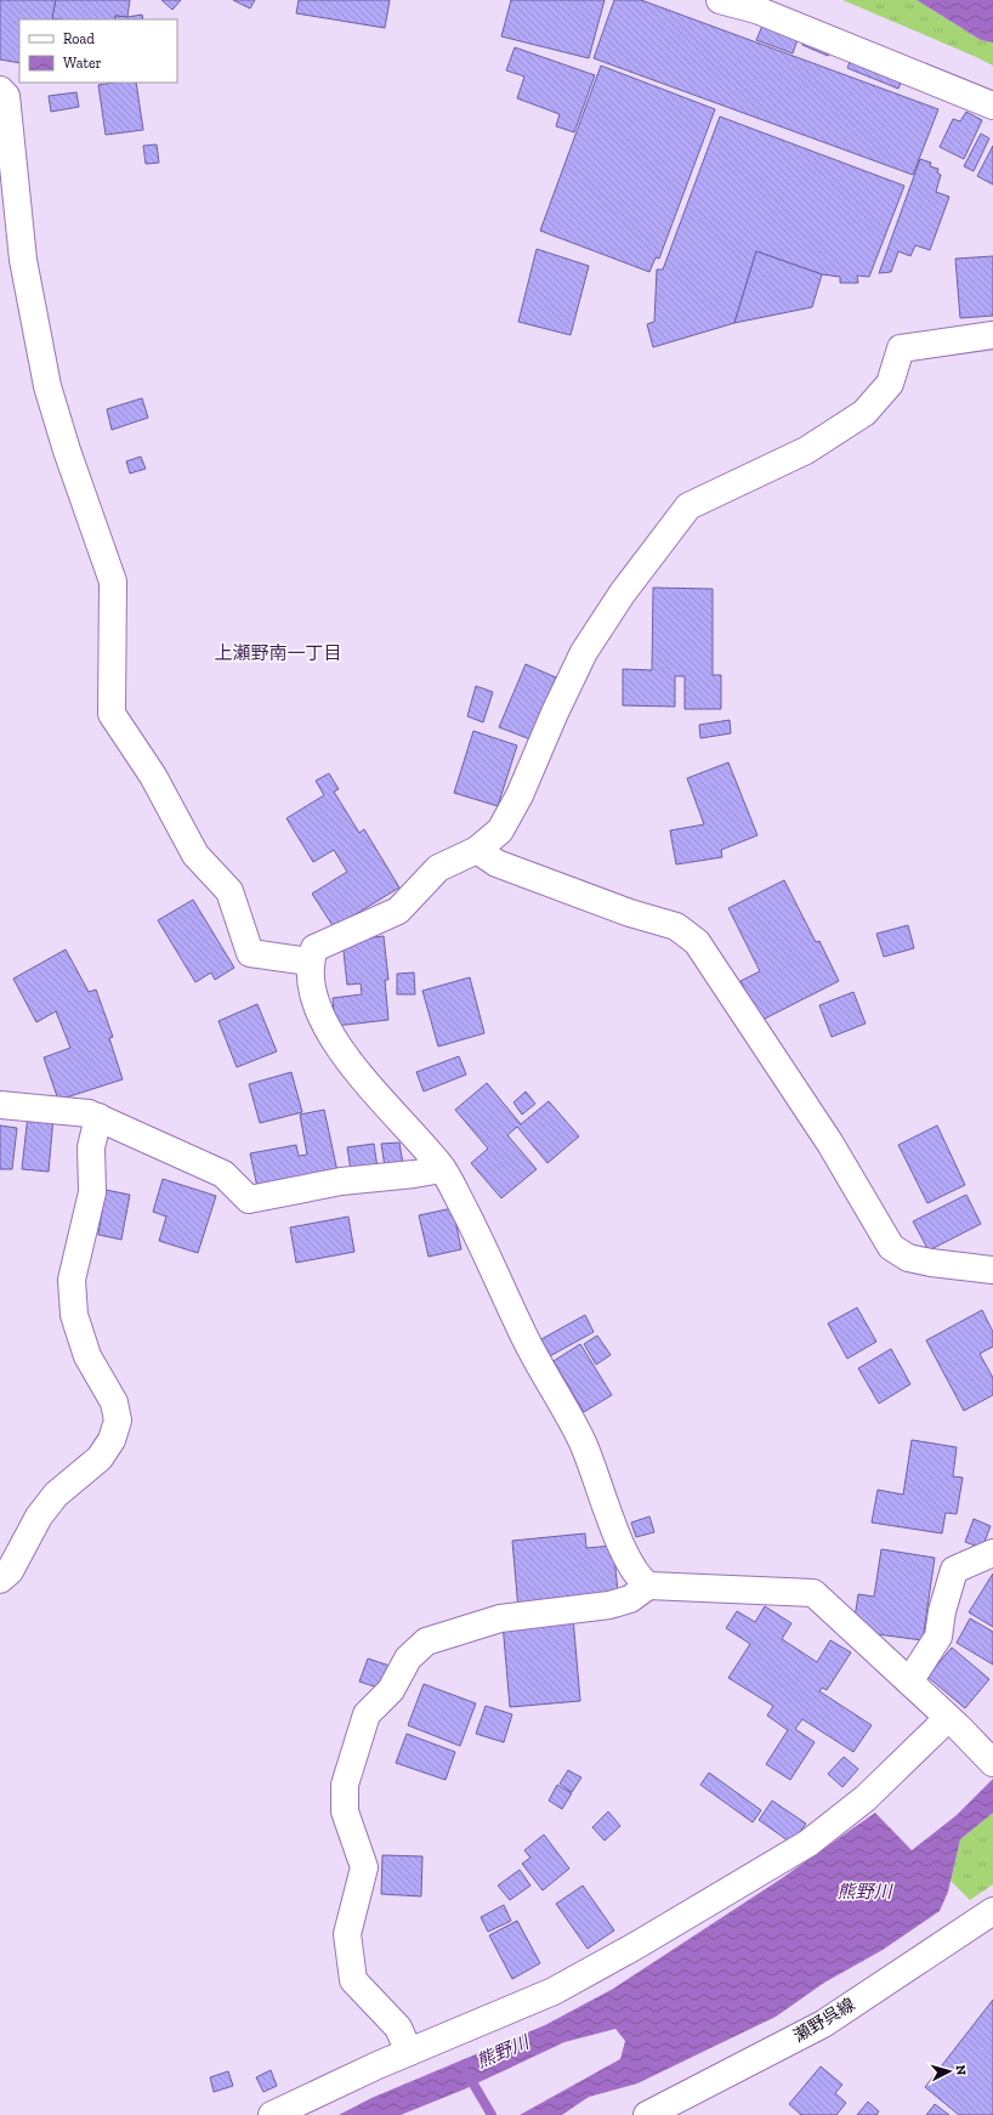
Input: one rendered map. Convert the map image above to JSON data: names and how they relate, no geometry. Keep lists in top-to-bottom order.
{
  "streets": {
    "street": ["瀬野呉線"]
  },
  "districts": ["上瀬野南一丁目"],
  "water": ["熊野川"],
  "legend": ["Road", "Water"],
  "north": "right"
}
